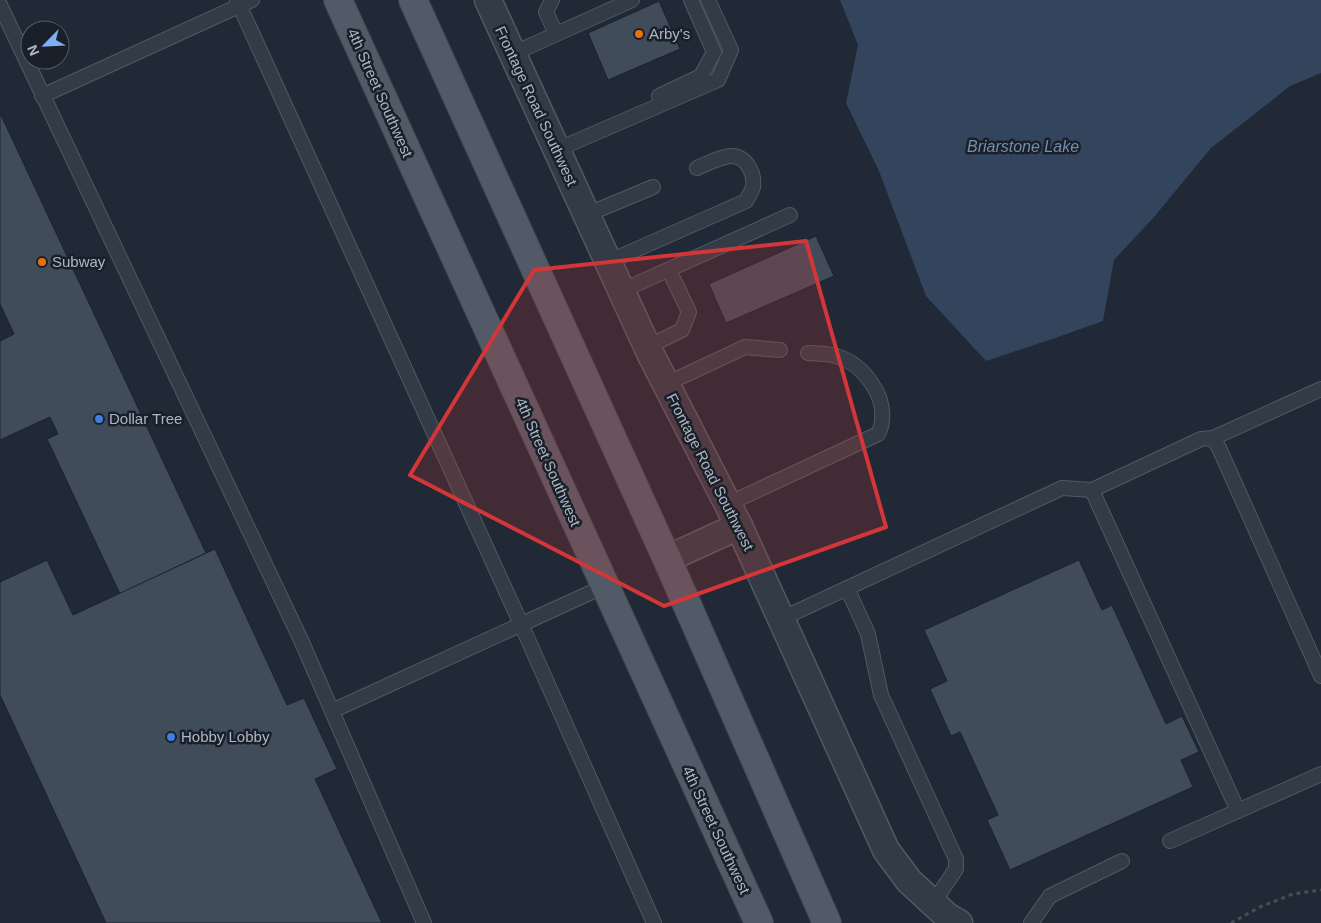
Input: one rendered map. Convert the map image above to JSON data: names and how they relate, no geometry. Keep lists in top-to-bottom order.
{
  "streets": {
    "main road": ["4th Street Southwest"],
    "street": ["Frontage Road Southwest"]
  },
  "water": ["Briarstone Lake"],
  "places": [
    "Arby's",
    "Subway",
    "Dollar Tree",
    "Hobby Lobby"
  ],
  "north": "bottom left"
}
